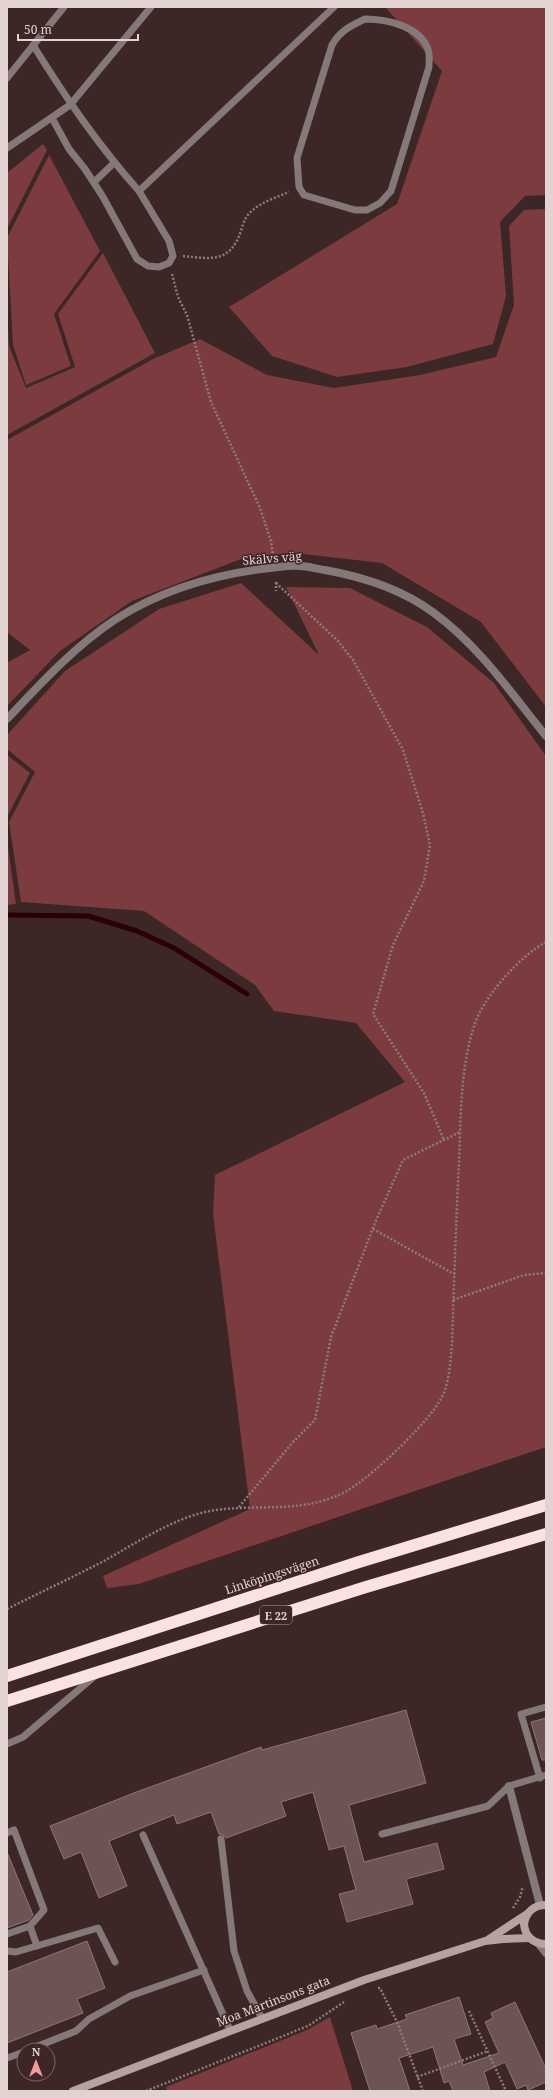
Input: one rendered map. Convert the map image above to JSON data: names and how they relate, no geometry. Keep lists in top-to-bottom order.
{
  "streets": {
    "highway": ["Linköpingsvägen", "E 22"],
    "street": ["Skälvs väg", "Moa Martinsons gata"]
  },
  "scale_bar": "50 m",
  "north": "top"
}
